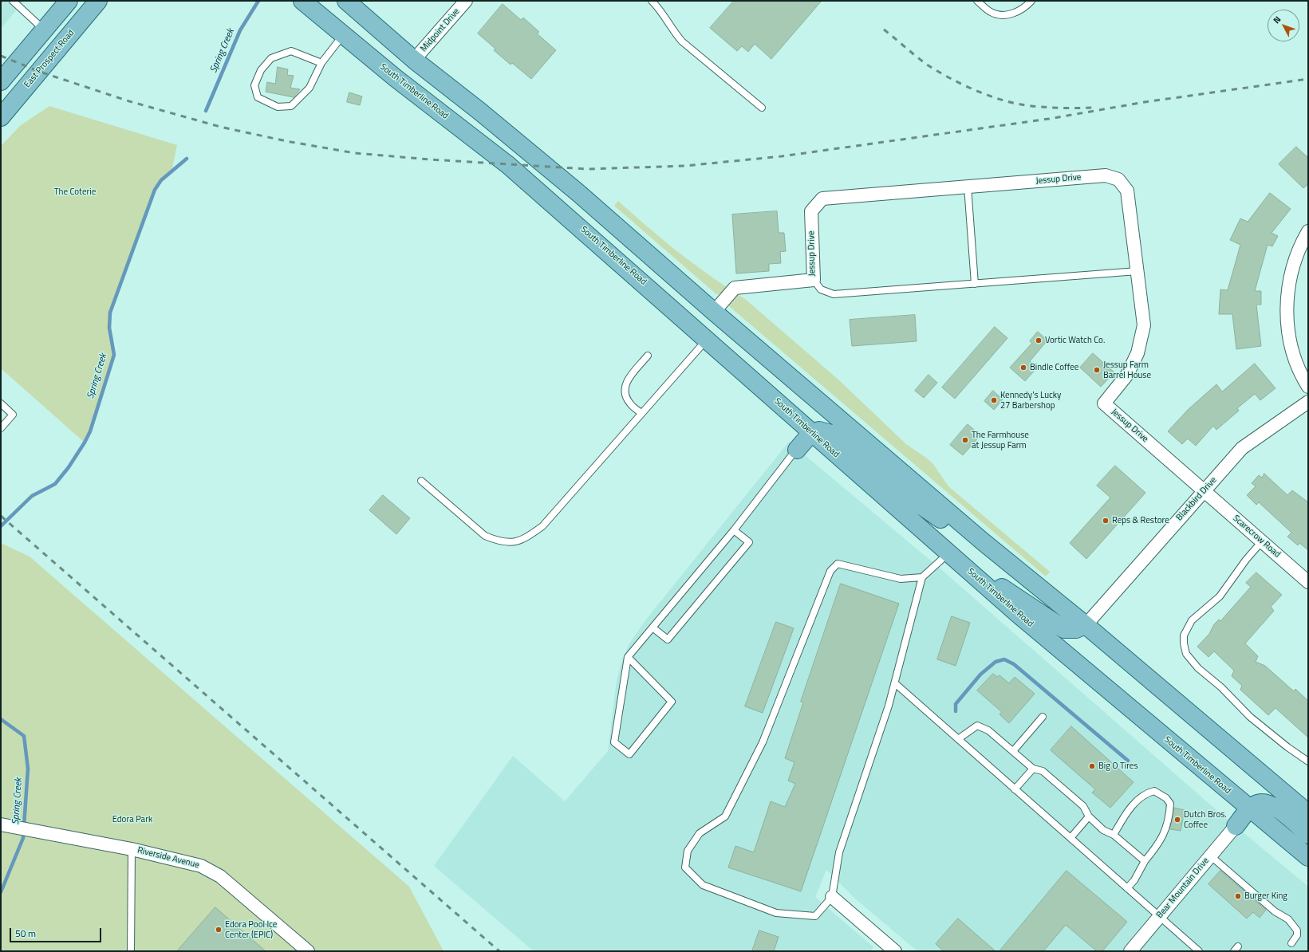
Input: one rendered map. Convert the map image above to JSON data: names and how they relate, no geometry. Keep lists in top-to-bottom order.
{
  "streets": {
    "main road": ["East Prospect Road", "South Timberline Road"],
    "street": [
      "Midpoint Drive",
      "Jessup Drive",
      "Blackbird Drive",
      "Scarecrow Road",
      "Riverside Avenue",
      "Bear Mountain Drive"
    ]
  },
  "crossings": [
    ["Jessup Drive", "Blackbird Drive"],
    ["Jessup Drive", "Scarecrow Road"],
    ["Blackbird Drive", "Scarecrow Road"]
  ],
  "water": ["Spring Creek"],
  "parks": ["The Coterie", "Edora Park"],
  "places": [
    "Vortic Watch Co.",
    "Bindle Coffee",
    "Jessup Farm Barrel House",
    "Kennedy's Lucky 27 Barbershop",
    "The Farmhouse at Jessup Farm",
    "Reps & Restore",
    "Big O Tires",
    "Dutch Bros. Coffee",
    "Burger King",
    "Edora Pool Ice Center (EPIC)"
  ],
  "scale_bar": "50 m",
  "north": "top left"
}
